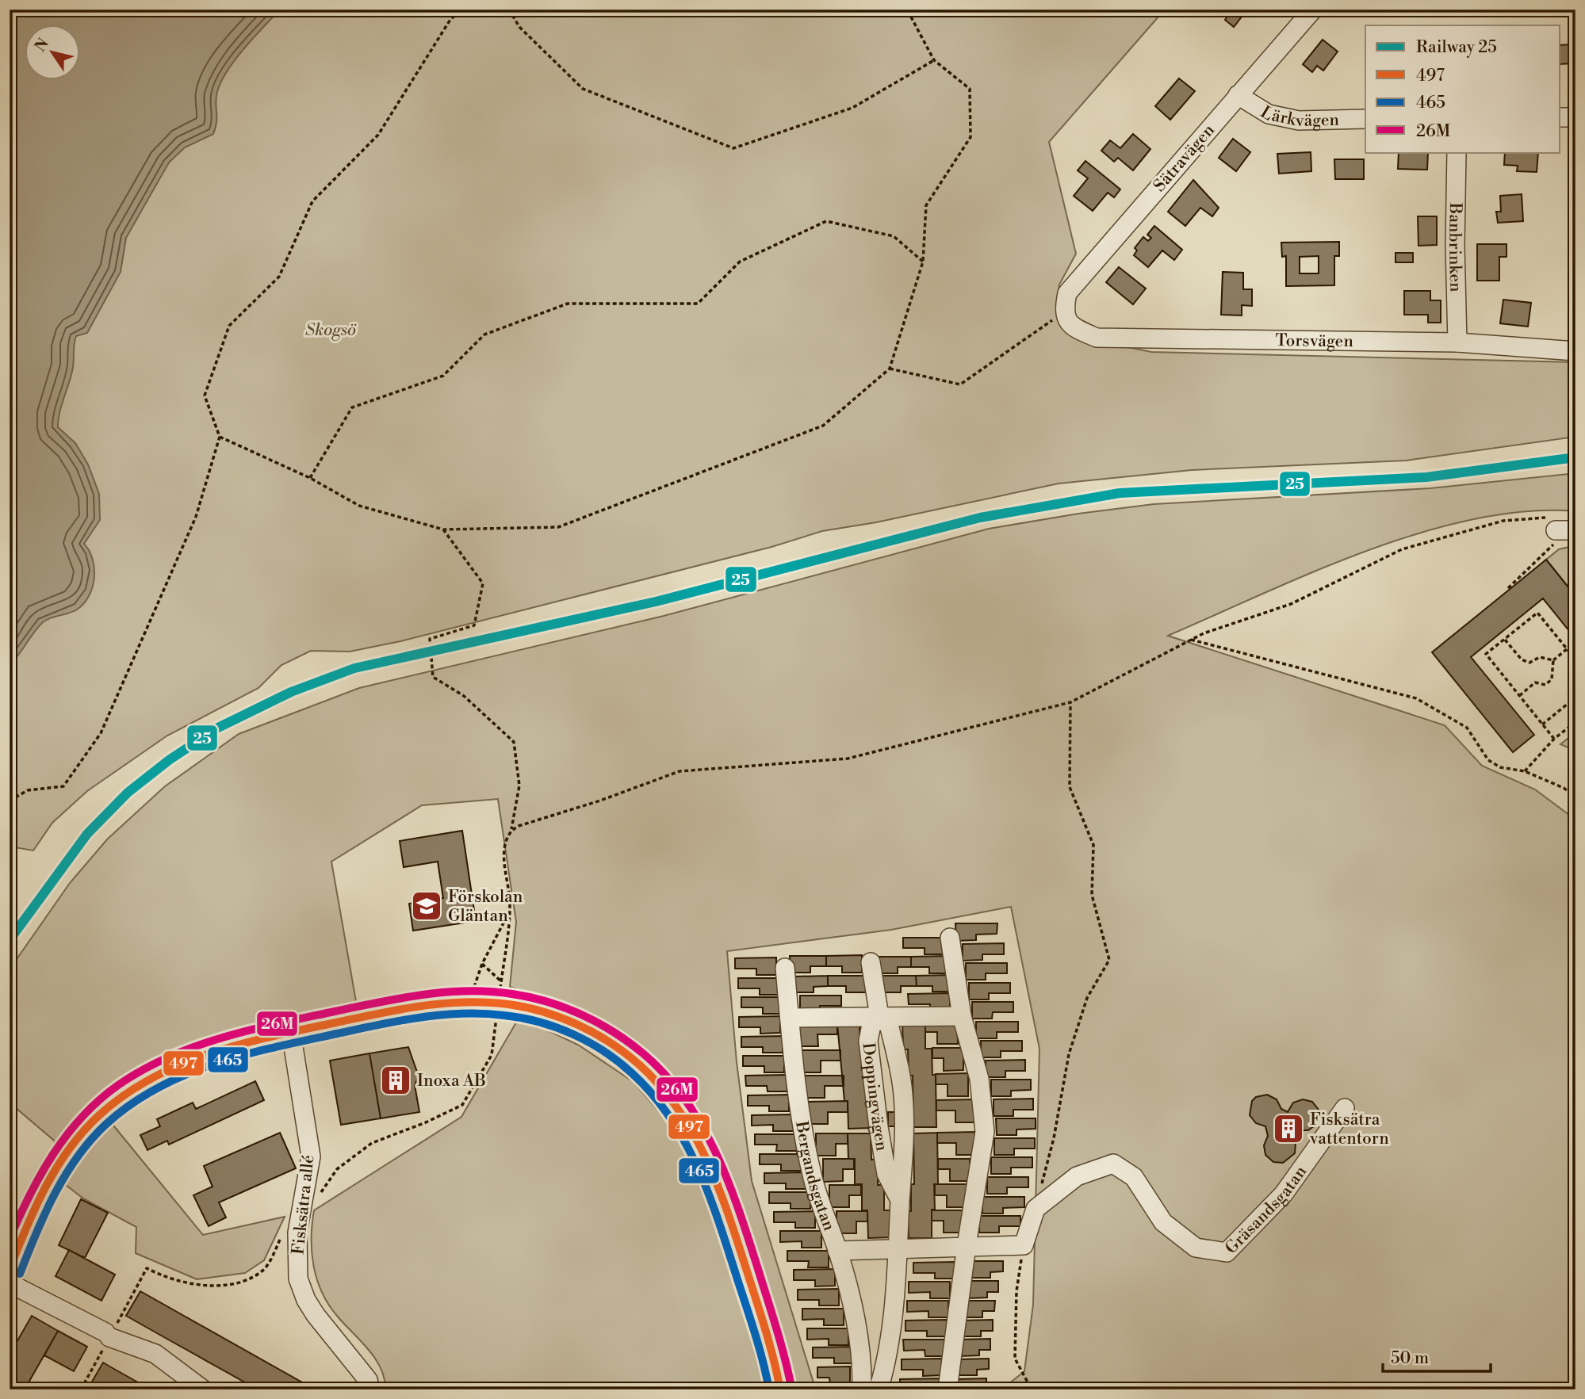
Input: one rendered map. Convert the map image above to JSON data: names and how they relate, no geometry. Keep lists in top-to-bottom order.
{
  "streets": {
    "street": [
      "Lärkvägen",
      "Sätravägen",
      "Banbrinken",
      "Torsvägen",
      "Doppingvägen",
      "Bergandsgatan",
      "Fisksätra allé",
      "Gräsandsgatan"
    ]
  },
  "crossings": [
    ["Lärkvägen", "Sätravägen"],
    ["Sätravägen", "Torsvägen"],
    ["Banbrinken", "Torsvägen"]
  ],
  "parks": ["Skogsö"],
  "places": {
    "school or university": ["Förskolan Gläntan"],
    "building": ["Inoxa AB", "Fisksätra vattentorn"]
  },
  "lines": [
    "rail line 25",
    "transit line 26M",
    "transit line 497",
    "transit line 465"
  ],
  "legend": [
    "Railway 25",
    "497",
    "465",
    "26M"
  ],
  "scale_bar": "50 m",
  "north": "top left"
}
